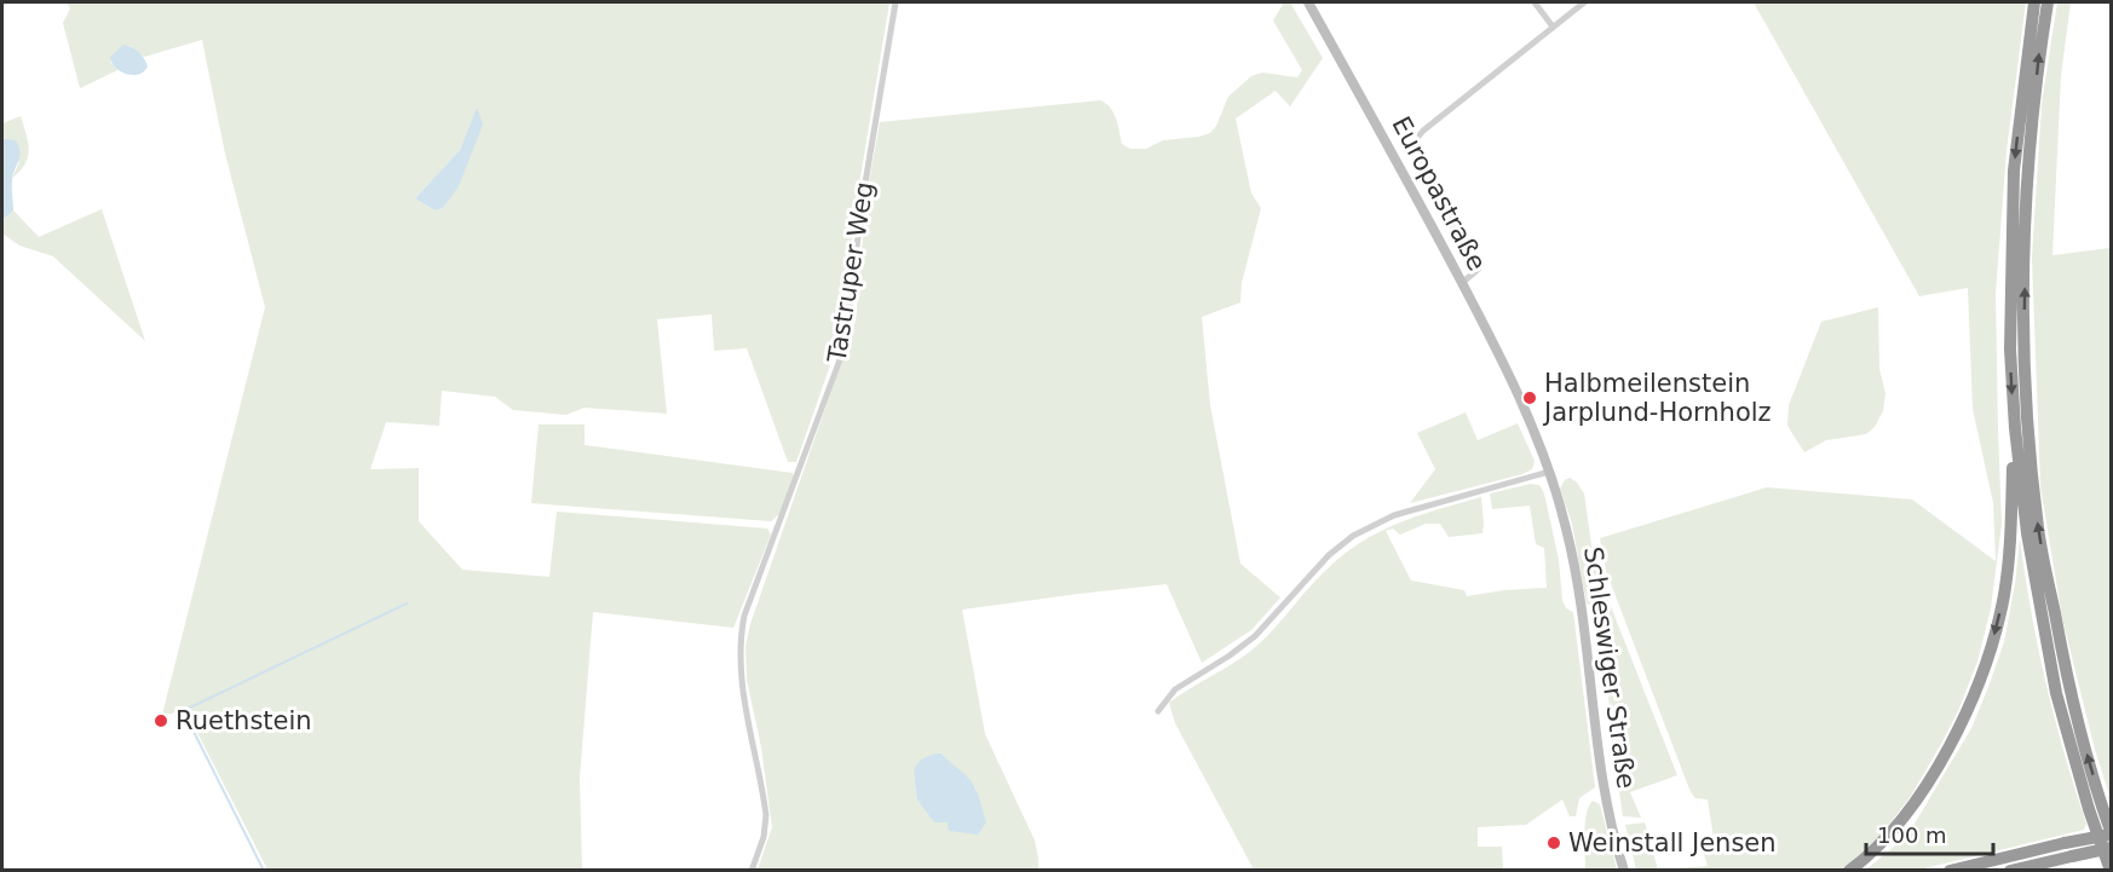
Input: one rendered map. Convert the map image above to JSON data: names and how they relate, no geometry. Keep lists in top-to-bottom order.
{
  "streets": {
    "main road": ["Europastraße", "Schleswiger Straße"],
    "street": ["Tastruper Weg"]
  },
  "crossings": [
    ["Europastraße", "Schleswiger Straße"]
  ],
  "places": ["Halbmeilenstein Jarplund-Hornholz", "Ruethstein", "Weinstall Jensen"],
  "scale_bar": "100 m"
}
